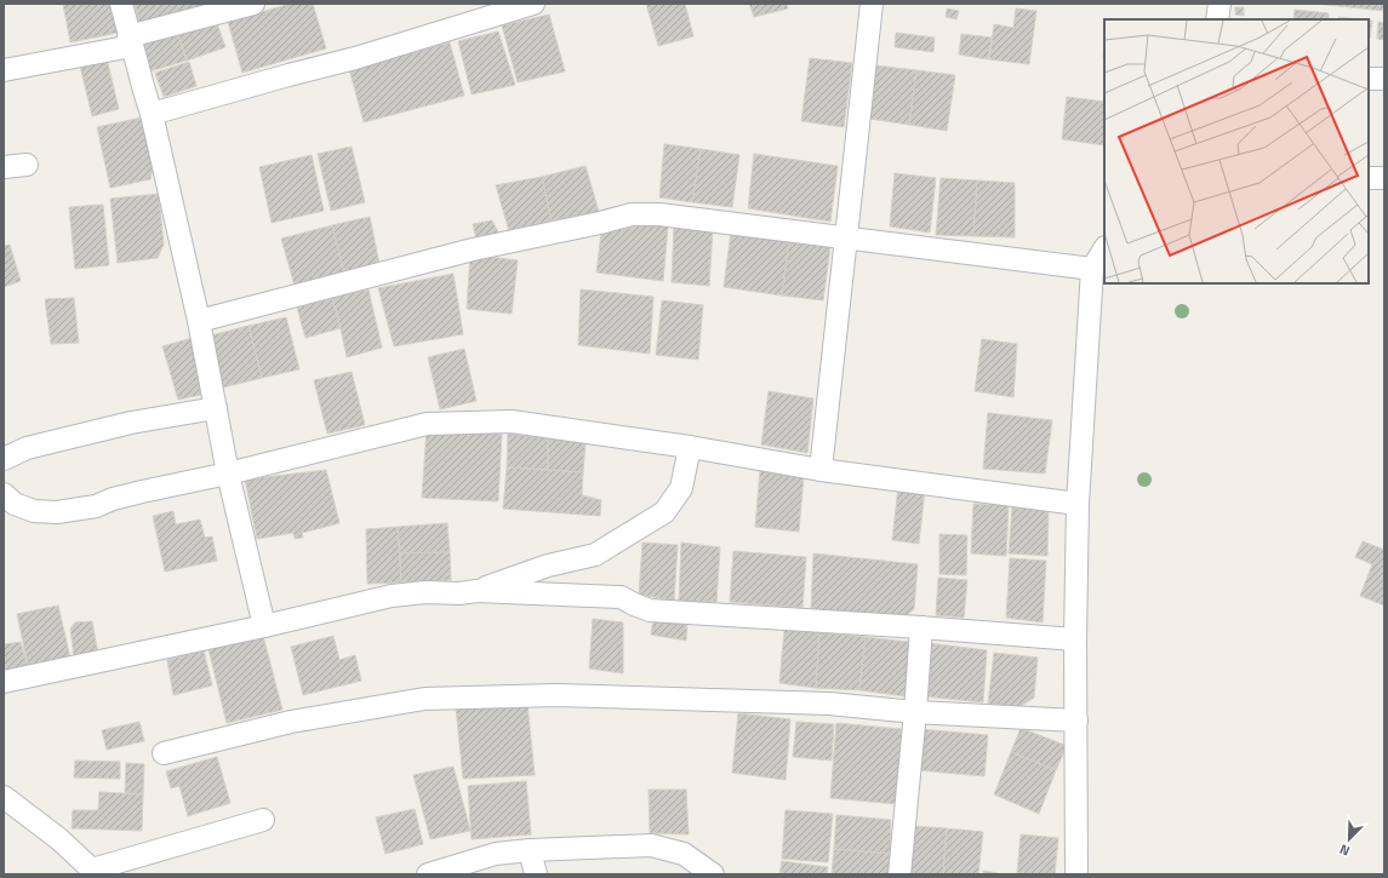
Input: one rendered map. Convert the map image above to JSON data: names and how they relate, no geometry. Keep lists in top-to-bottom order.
{
  "north": "bottom left"
}
